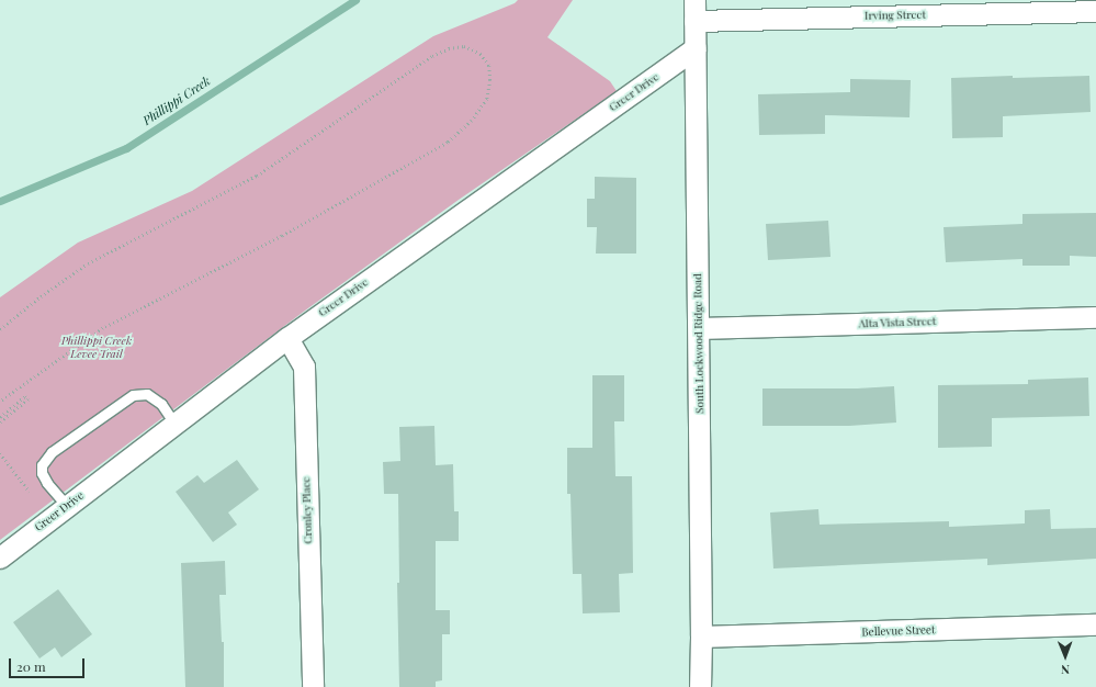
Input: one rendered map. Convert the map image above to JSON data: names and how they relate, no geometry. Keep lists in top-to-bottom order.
{
  "streets": {
    "street": [
      "Irving Street",
      "Greer Drive",
      "Alta Vista Street",
      "South Lockwood Ridge Road",
      "Cronley Place",
      "Bellevue Street"
    ]
  },
  "crossings": [
    ["Irving Street", "South Lockwood Ridge Road"],
    ["Greer Drive", "South Lockwood Ridge Road"],
    ["Greer Drive", "Cronley Place"],
    ["Alta Vista Street", "South Lockwood Ridge Road"],
    ["South Lockwood Ridge Road", "Bellevue Street"]
  ],
  "water": ["Phillippi Creek"],
  "parks": ["Phillippi Creek Levee Trail"],
  "scale_bar": "20 m",
  "north": "bottom"
}
